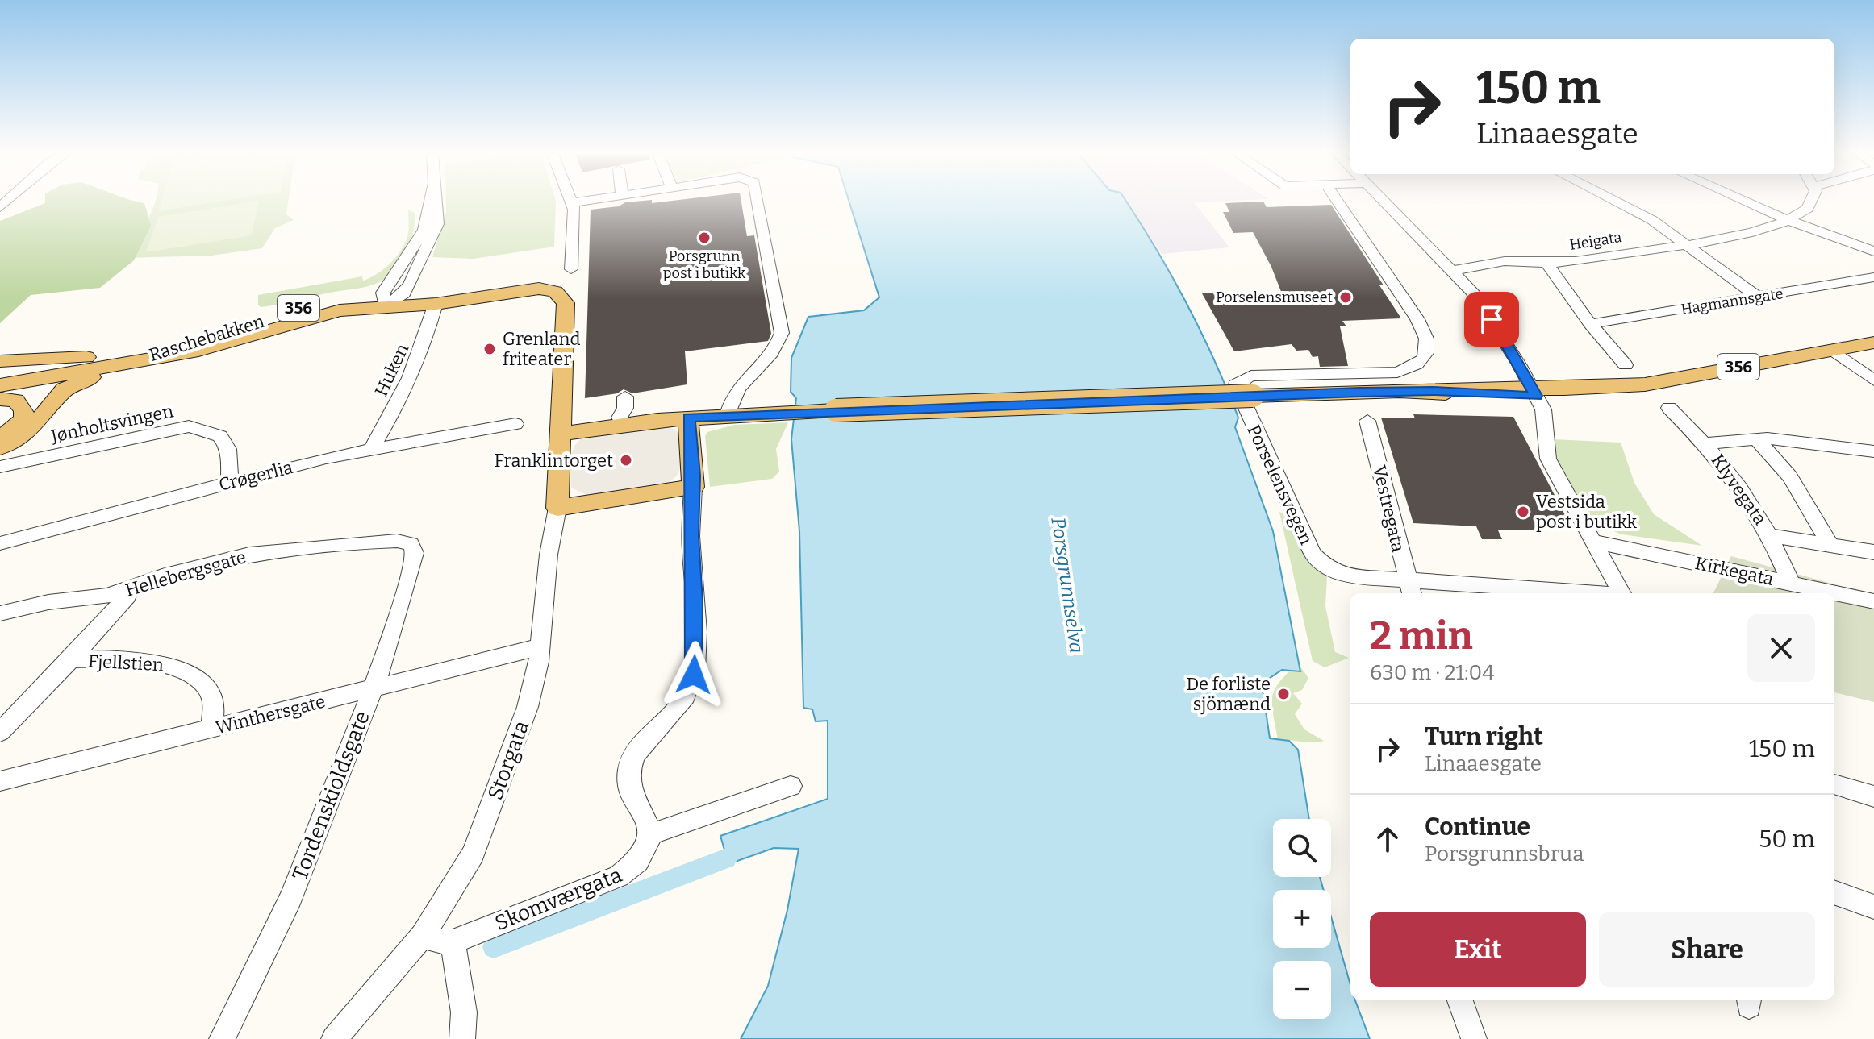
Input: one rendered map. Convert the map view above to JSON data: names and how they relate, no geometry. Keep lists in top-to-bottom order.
{
  "streets": {
    "main road": ["356", "Raschebakken", "Storgata"],
    "street": [
      "Heigata",
      "Hagmannsgate",
      "Huken",
      "Jønholtsvingen",
      "Crøgerlia",
      "Porselensvegen",
      "Klyvegata",
      "Vestregata",
      "Kirkegata",
      "Hellebergsgate",
      "Fjellstien",
      "Winthersgate",
      "Tordenskioldsgate",
      "Skomværgata"
    ]
  },
  "crossings": [
    ["356", "Raschebakken"],
    ["356", "Storgata"],
    ["Raschebakken", "Huken"],
    ["Raschebakken", "Storgata"],
    ["Huken", "Crøgerlia"],
    ["Jønholtsvingen", "Crøgerlia"],
    ["Porselensvegen", "Vestregata"],
    ["Klyvegata", "Kirkegata"],
    ["Hellebergsgate", "Tordenskioldsgate"],
    ["Fjellstien", "Winthersgate"],
    ["Winthersgate", "Storgata"],
    ["Winthersgate", "Tordenskioldsgate"]
  ],
  "water": ["Porsgrunnselva"],
  "places": [
    "Porsgrunn post i butikk",
    "Porselensmuseet",
    "Grenland friteater",
    "Franklintorget",
    "Vestsida post i butikk",
    "De forliste sjömænd"
  ],
  "page": {
    "turn": ["150 m", "Linaaesgate"],
    "heading": ["2 min", "630 m · 21:04"],
    "list": [
      {
        "name": "Turn right",
        "note": "Linaaesgate",
        "value": "150 m"
      },
      {
        "name": "Continue",
        "note": "Porsgrunnsbrua",
        "value": "50 m"
      }
    ],
    "map_buttons": ["+", "−"],
    "buttons": ["Exit", "Share"]
  }
}
